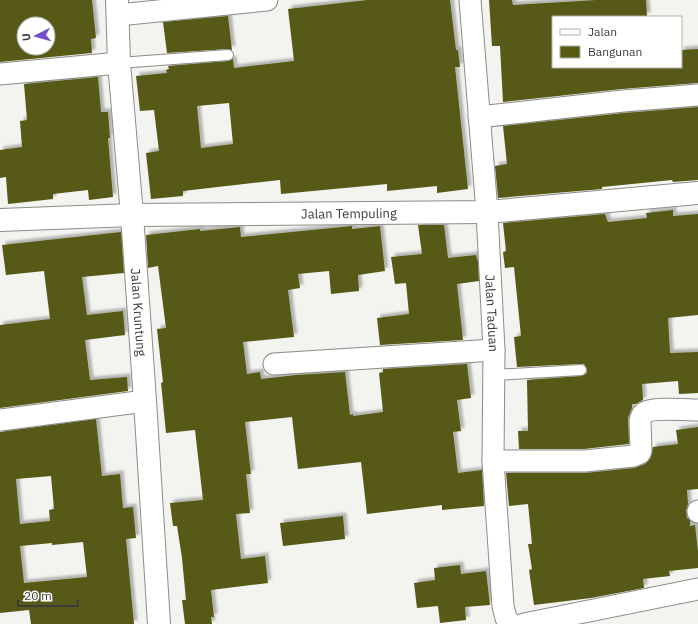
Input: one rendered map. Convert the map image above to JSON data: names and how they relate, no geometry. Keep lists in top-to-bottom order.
{
  "streets": {
    "street": ["Jalan Tempuling", "Jalan Kruntung", "Jalan Taduan"]
  },
  "crossings": [
    ["Jalan Tempuling", "Jalan Kruntung"],
    ["Jalan Tempuling", "Jalan Taduan"]
  ],
  "legend": ["Jalan", "Bangunan"],
  "scale_bar": "20 m",
  "north": "left"
}
